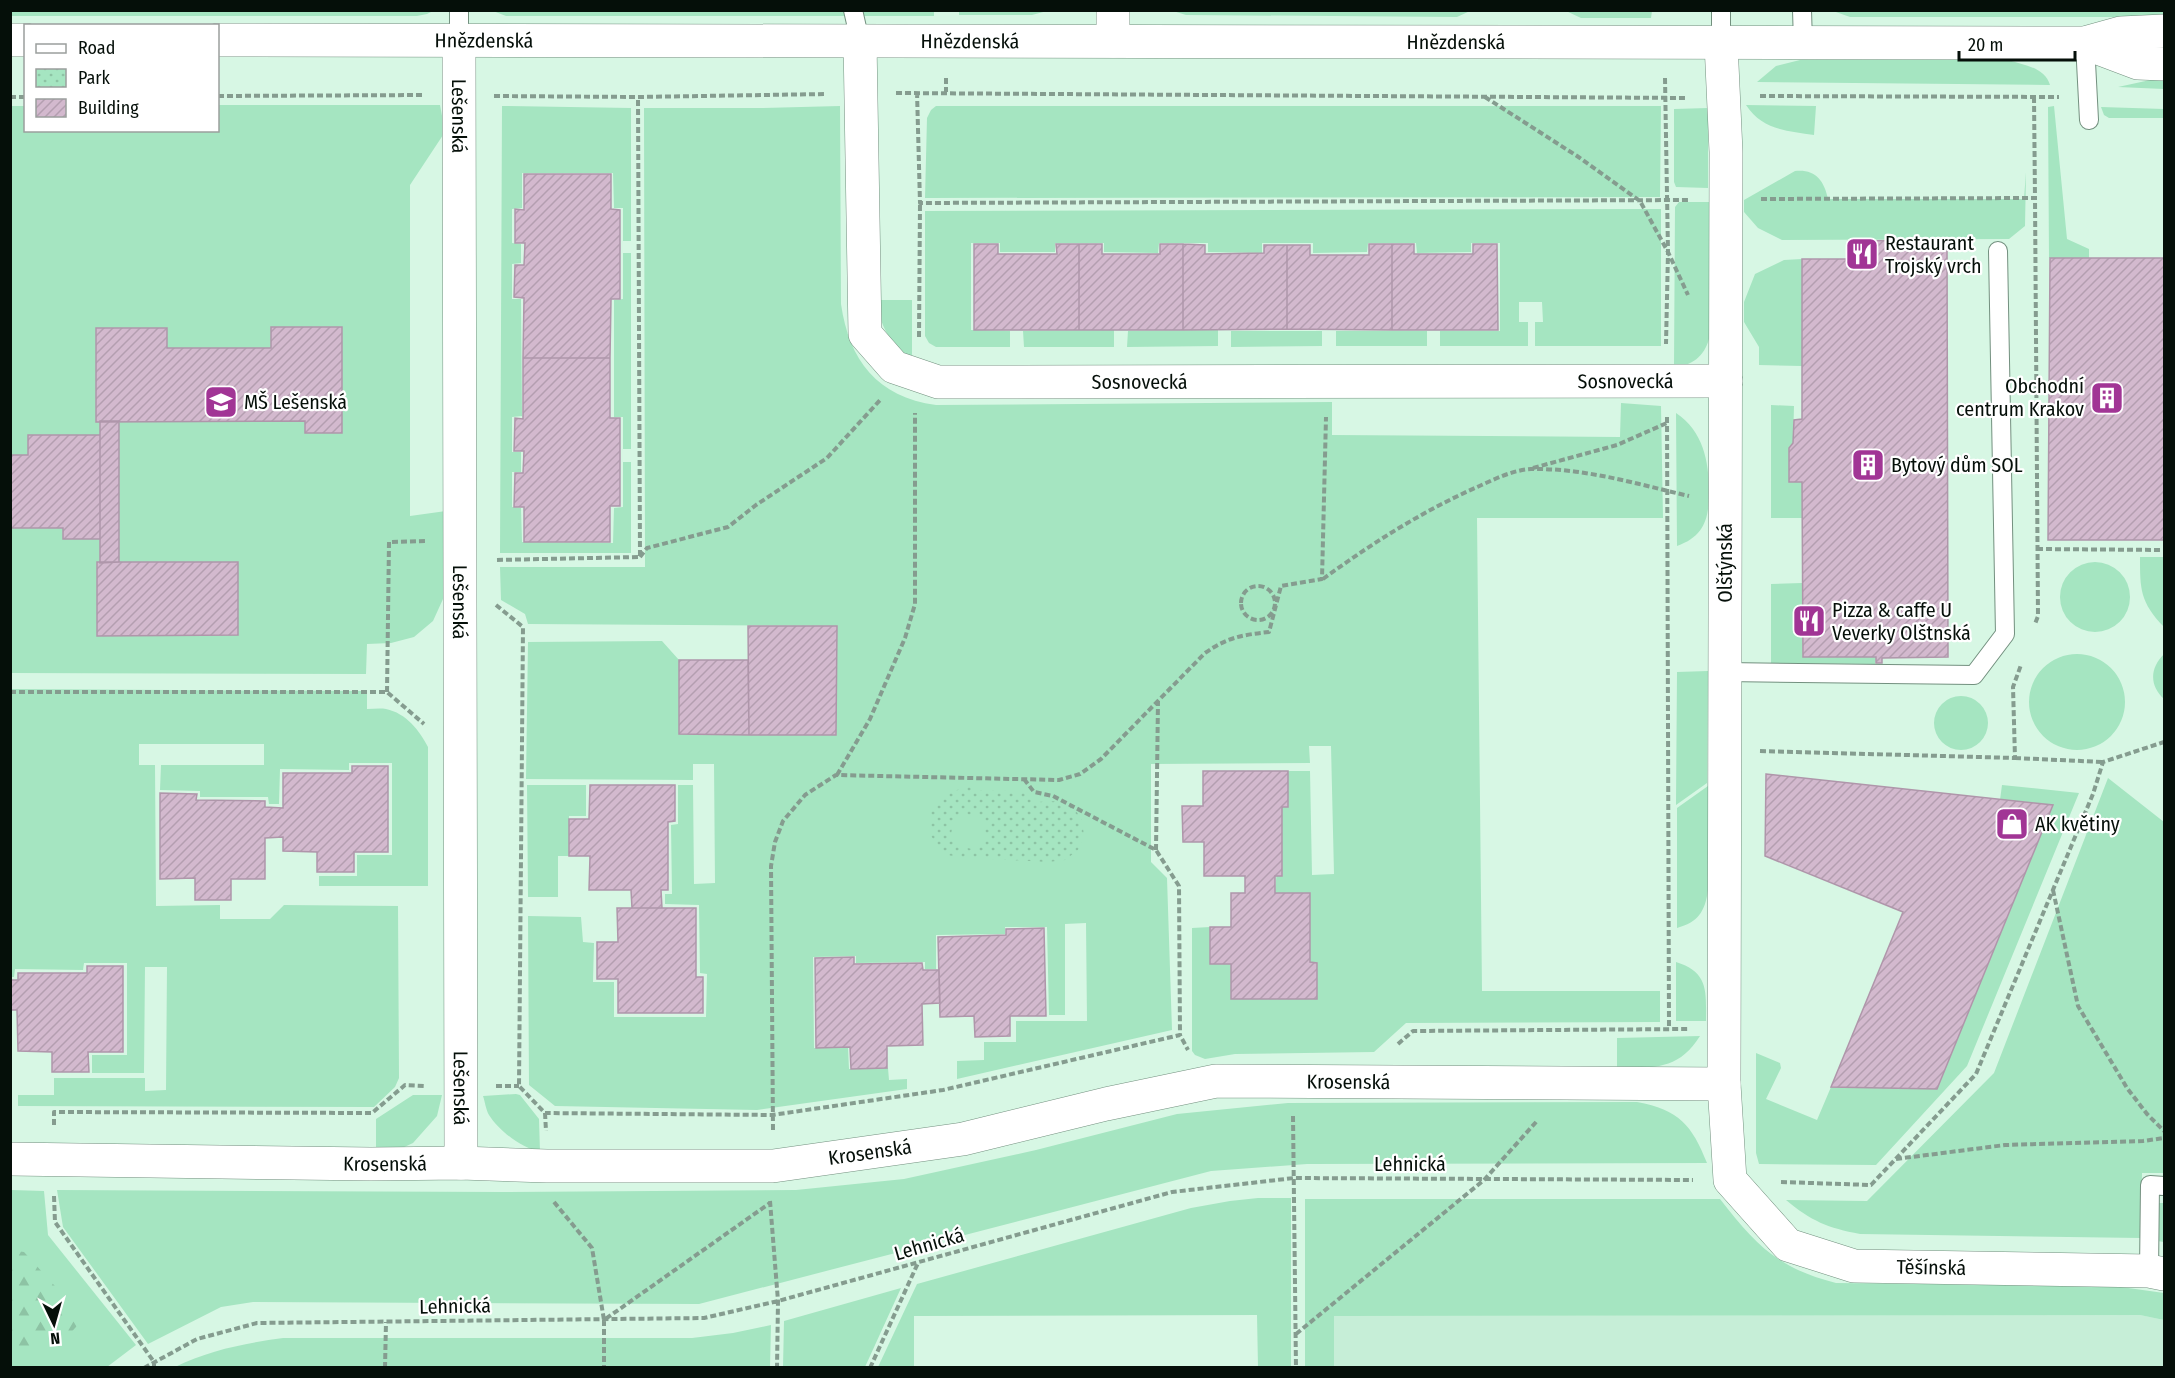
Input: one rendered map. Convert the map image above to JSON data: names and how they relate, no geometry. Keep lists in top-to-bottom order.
{
  "streets": {
    "street": [
      "Hnězdenská",
      "Lešenská",
      "Sosnovecká",
      "Olštýnská",
      "Krosenská",
      "Těšínská"
    ],
    "path": ["Lehnická"]
  },
  "crossings": [
    ["Hnězdenská", "Lešenská"],
    ["Hnězdenská", "Sosnovecká"],
    ["Hnězdenská", "Olštýnská"],
    ["Lešenská", "Krosenská"],
    ["Sosnovecká", "Olštýnská"],
    ["Olštýnská", "Krosenská"],
    ["Olštýnská", "Lehnická"],
    ["Olštýnská", "Těšínská"],
    ["Lehnická", "Těšínská"]
  ],
  "places": {
    "restaurant": ["Restaurant Trojský vrch", "Pizza & caffe U Veverky Olštnská"],
    "building": ["Obchodní centrum Krakov", "Bytový dům SOL"],
    "school or university": ["MŠ Lešenská"],
    "shop": ["AK květiny"]
  },
  "legend": ["Road", "Park", "Building"],
  "scale_bar": "20 m",
  "north": "bottom"
}
